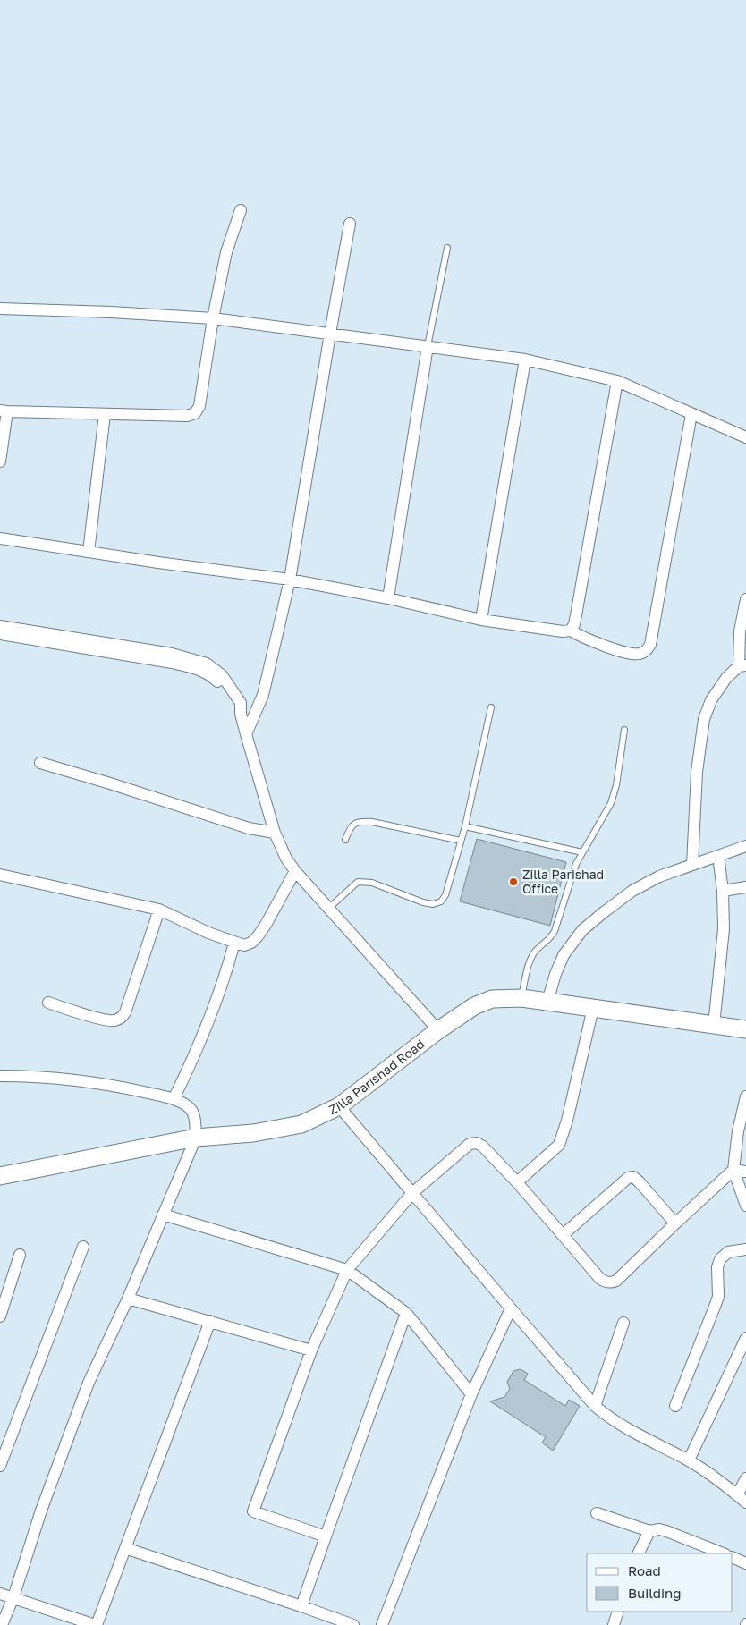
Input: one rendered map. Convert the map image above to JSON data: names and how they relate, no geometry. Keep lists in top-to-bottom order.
{
  "streets": {
    "main road": ["Zilla Parishad Road"]
  },
  "places": ["Zilla Parishad Office"],
  "legend": ["Road", "Building"]
}
